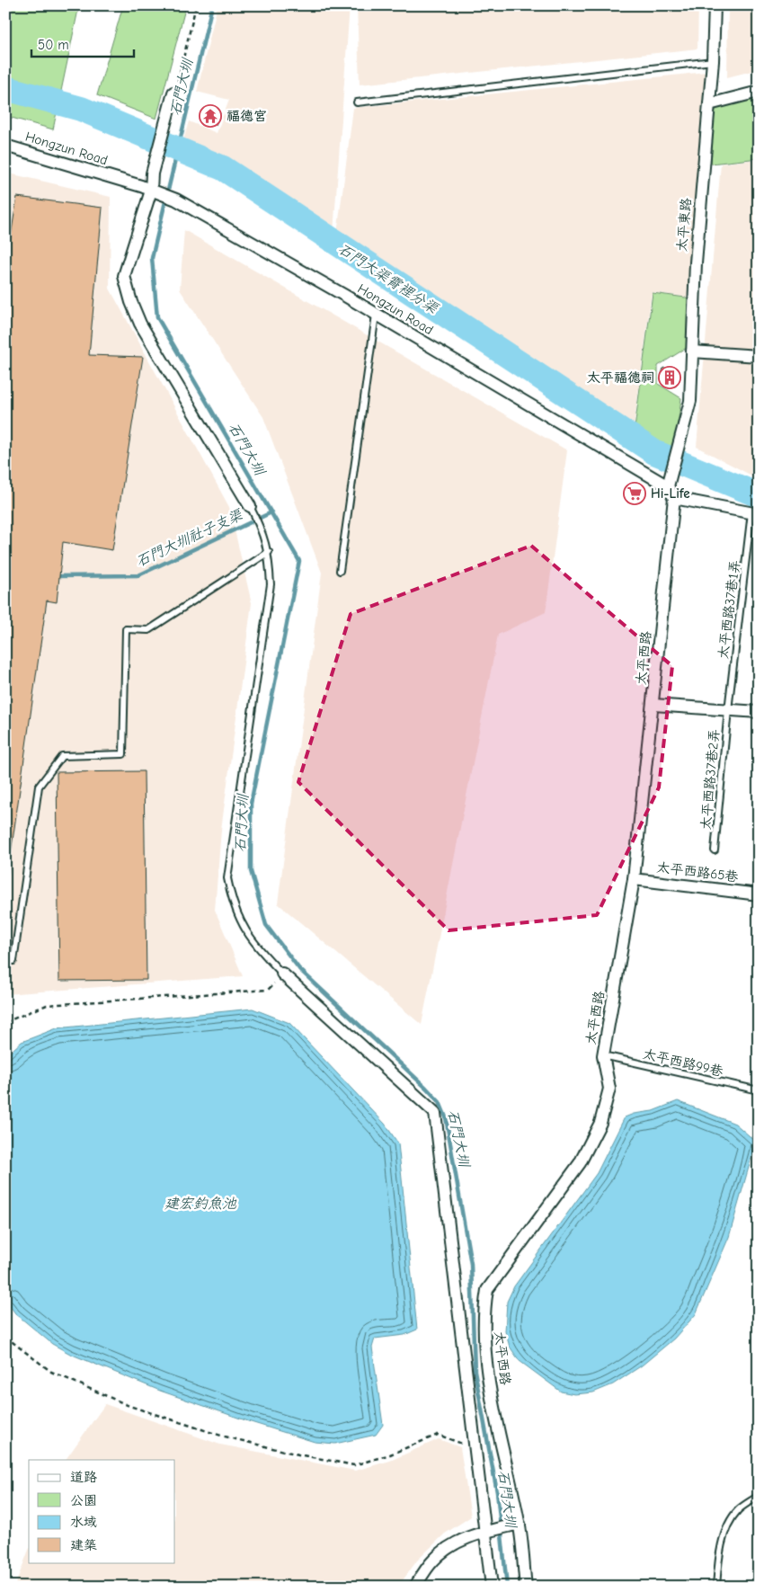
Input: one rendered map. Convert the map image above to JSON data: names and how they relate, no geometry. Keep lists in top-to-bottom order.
{
  "streets": {
    "street": [
      "Hongzun Road",
      "太平東路",
      "太平西路",
      "太平西路65巷"
    ],
    "lane": ["太平西路37巷1弄", "太平西路37巷2弄", "太平西路99巷"]
  },
  "crossings": [
    ["Hongzun Road", "太平東路"],
    ["太平西路37巷1弄", "太平西路37巷2弄"],
    ["太平西路", "太平西路65巷"],
    ["太平西路", "太平西路99巷"]
  ],
  "water": [
    "石門大圳",
    "石門大渠霄裡分渠",
    "石門大圳社子支渠",
    "建宏釣魚池"
  ],
  "places": {
    "temple": ["福德宮"],
    "building": ["太平福德祠"],
    "supermarket": ["Hi-Life"]
  },
  "legend": [
    "道路",
    "公園",
    "水域",
    "建築"
  ],
  "scale_bar": "50 m"
}
